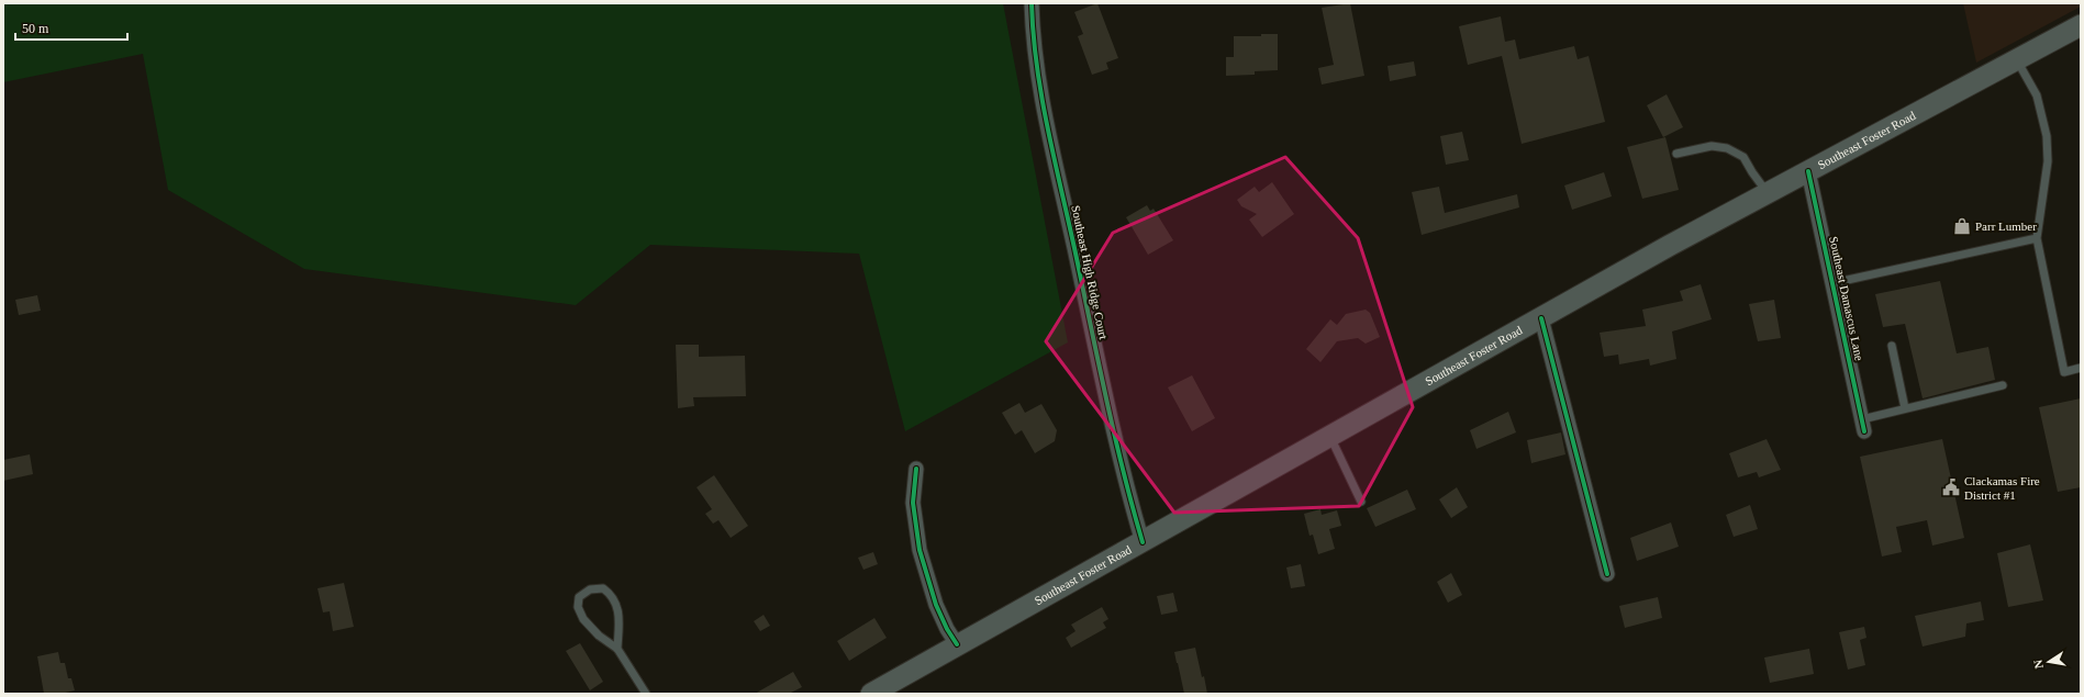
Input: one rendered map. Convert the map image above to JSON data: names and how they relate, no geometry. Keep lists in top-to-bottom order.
{
  "streets": {
    "main road": ["Southeast Foster Road"],
    "street": ["Southeast High Ridge Court", "Southeast Damascus Lane"]
  },
  "crossings": [
    ["Southeast Foster Road", "Southeast High Ridge Court"],
    ["Southeast Foster Road", "Southeast Damascus Lane"]
  ],
  "places": {
    "shop": ["Parr Lumber"],
    "public building": ["Clackamas Fire District #1"]
  },
  "scale_bar": "50 m",
  "north": "left"
}
